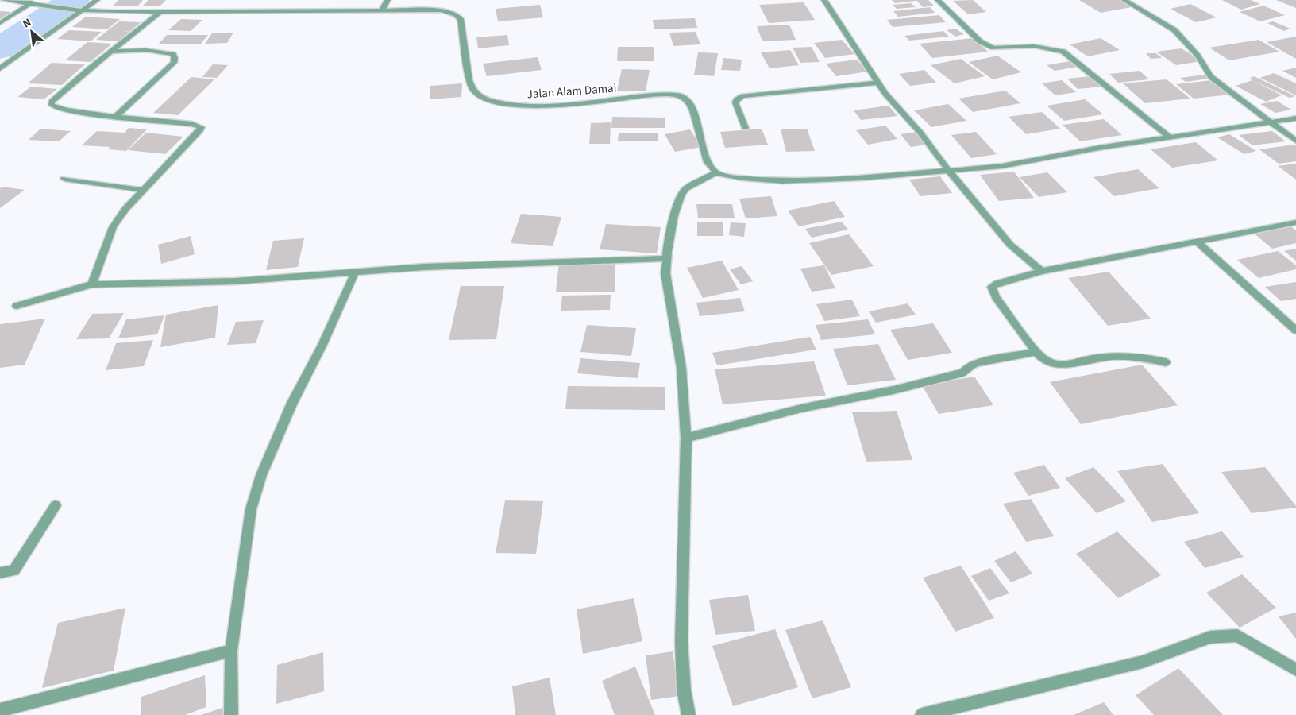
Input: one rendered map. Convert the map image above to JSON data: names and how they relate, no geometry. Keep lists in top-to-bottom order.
{
  "streets": {
    "street": ["Jalan Alam Damai"]
  },
  "north": "top left"
}
